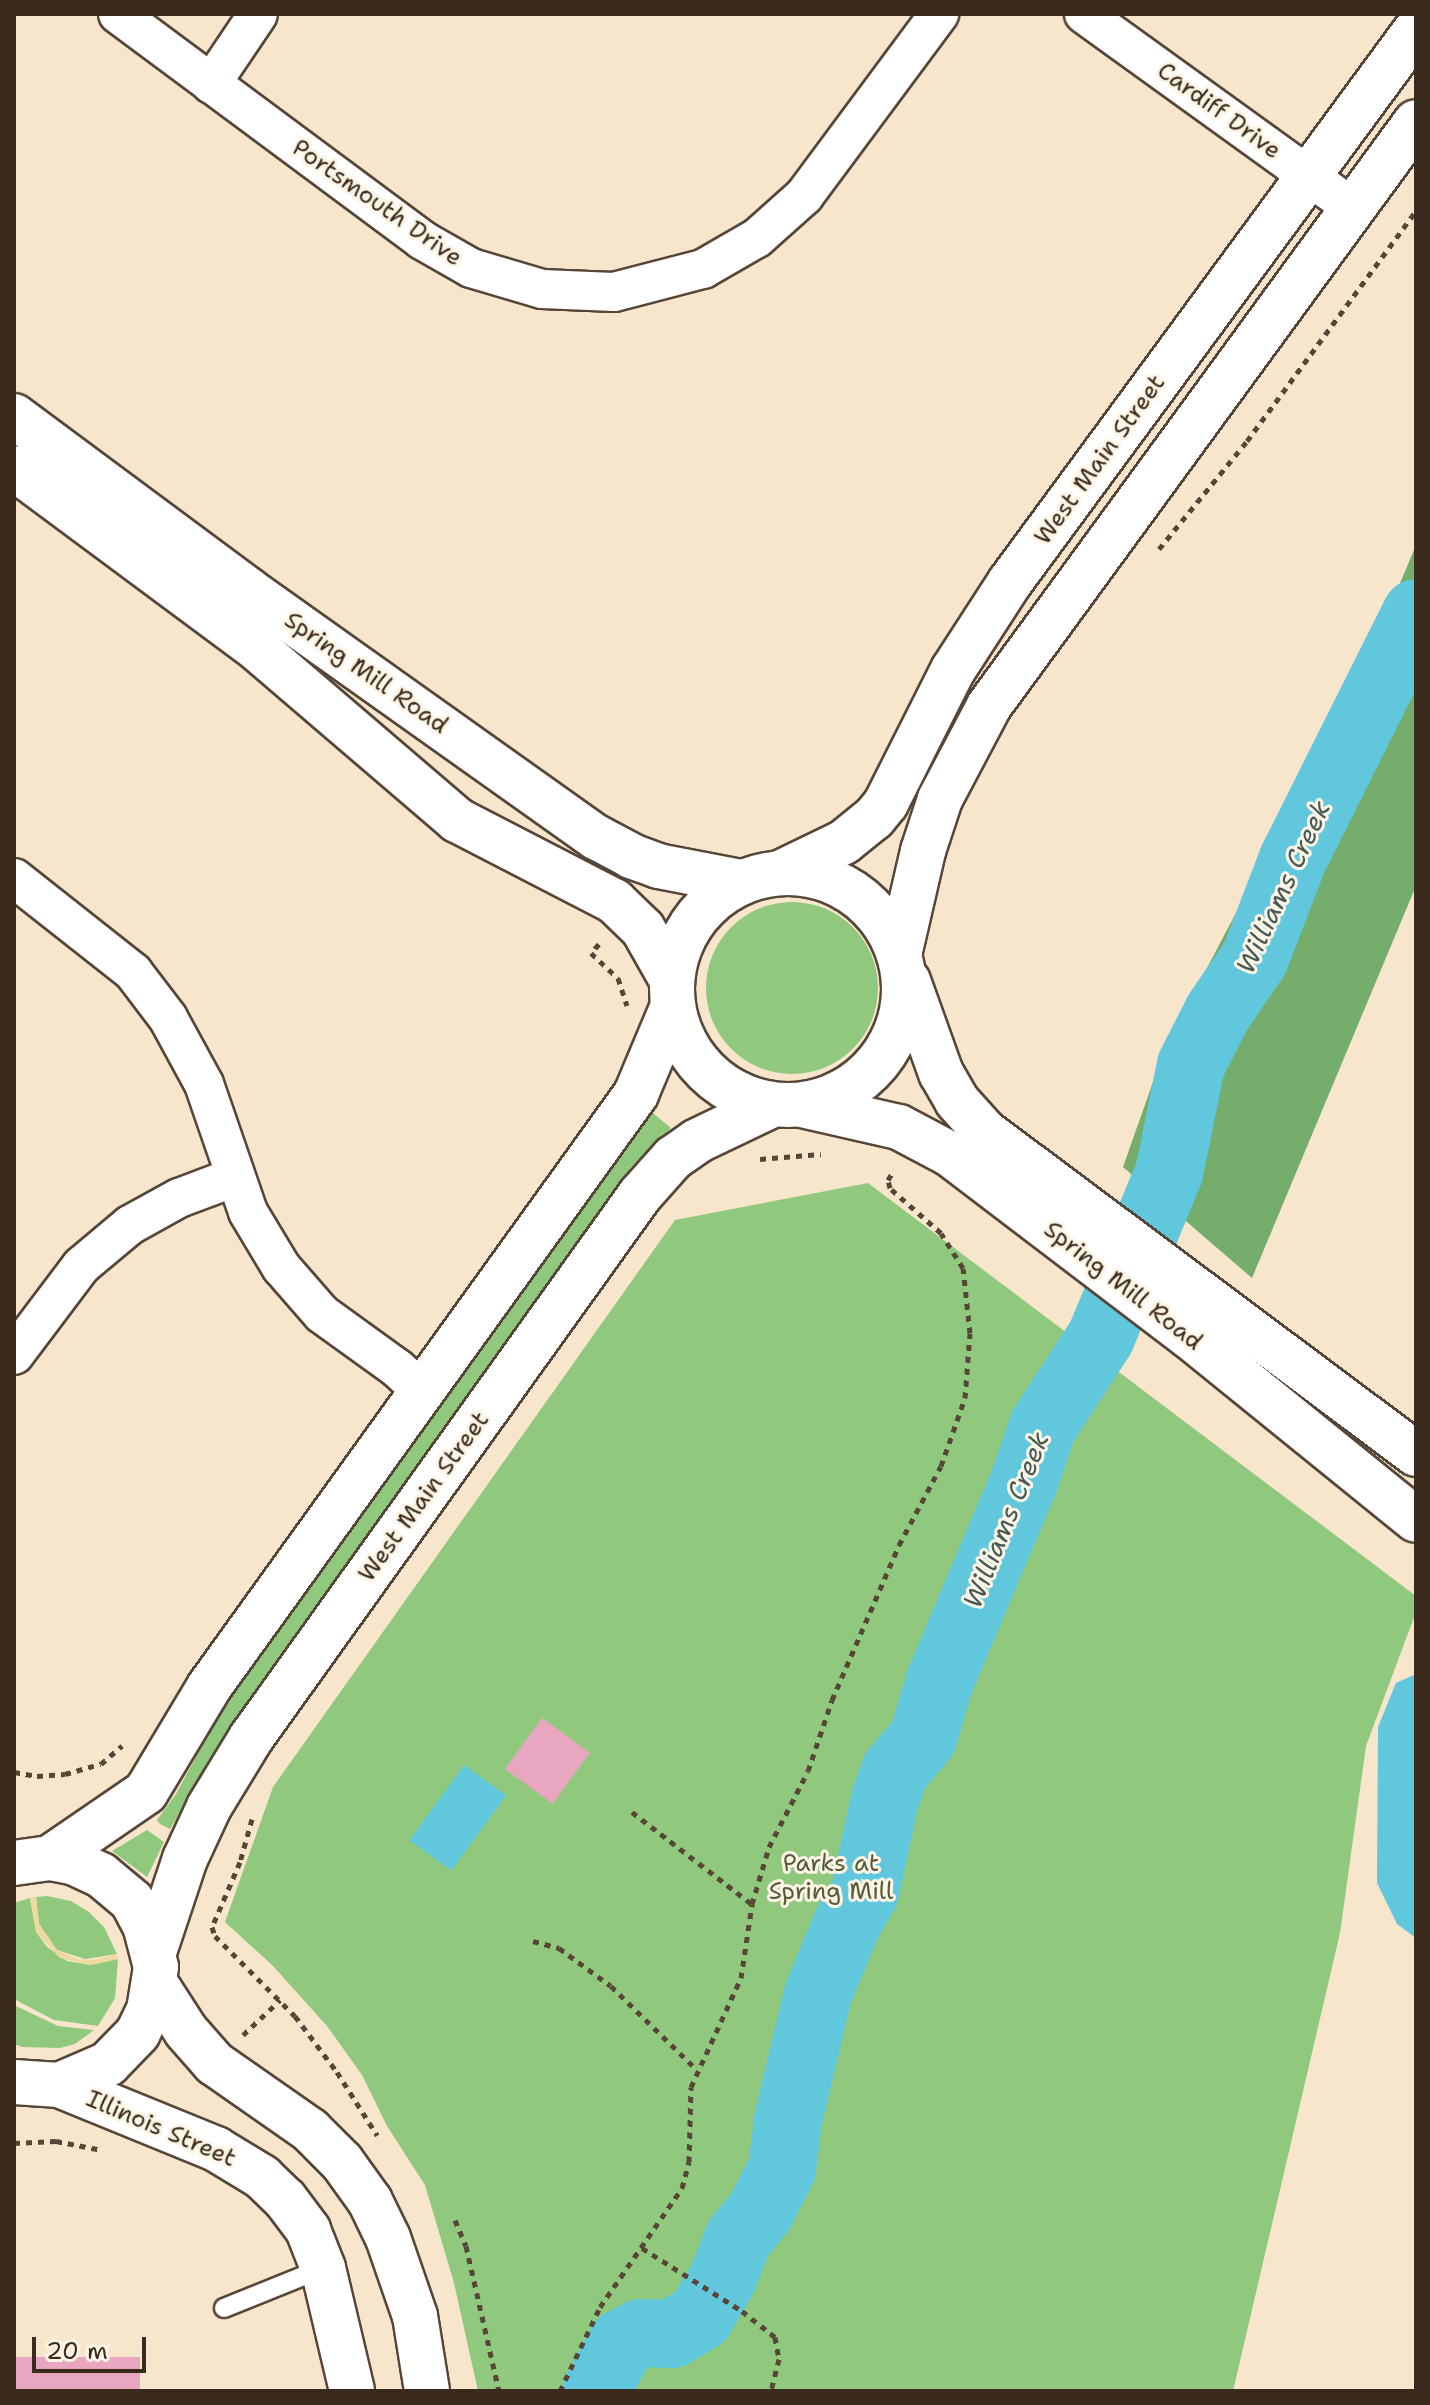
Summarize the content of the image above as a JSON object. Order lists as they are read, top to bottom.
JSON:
{
  "streets": {
    "street": [
      "Cardiff Drive",
      "Portsmouth Drive",
      "West Main Street",
      "Spring Mill Road",
      "Illinois Street"
    ]
  },
  "crossings": [
    ["Cardiff Drive", "West Main Street"],
    ["West Main Street", "Spring Mill Road"],
    ["West Main Street", "Illinois Street"]
  ],
  "water": ["Williams Creek"],
  "parks": ["Parks at Spring Mill"],
  "scale_bar": "20 m"
}
